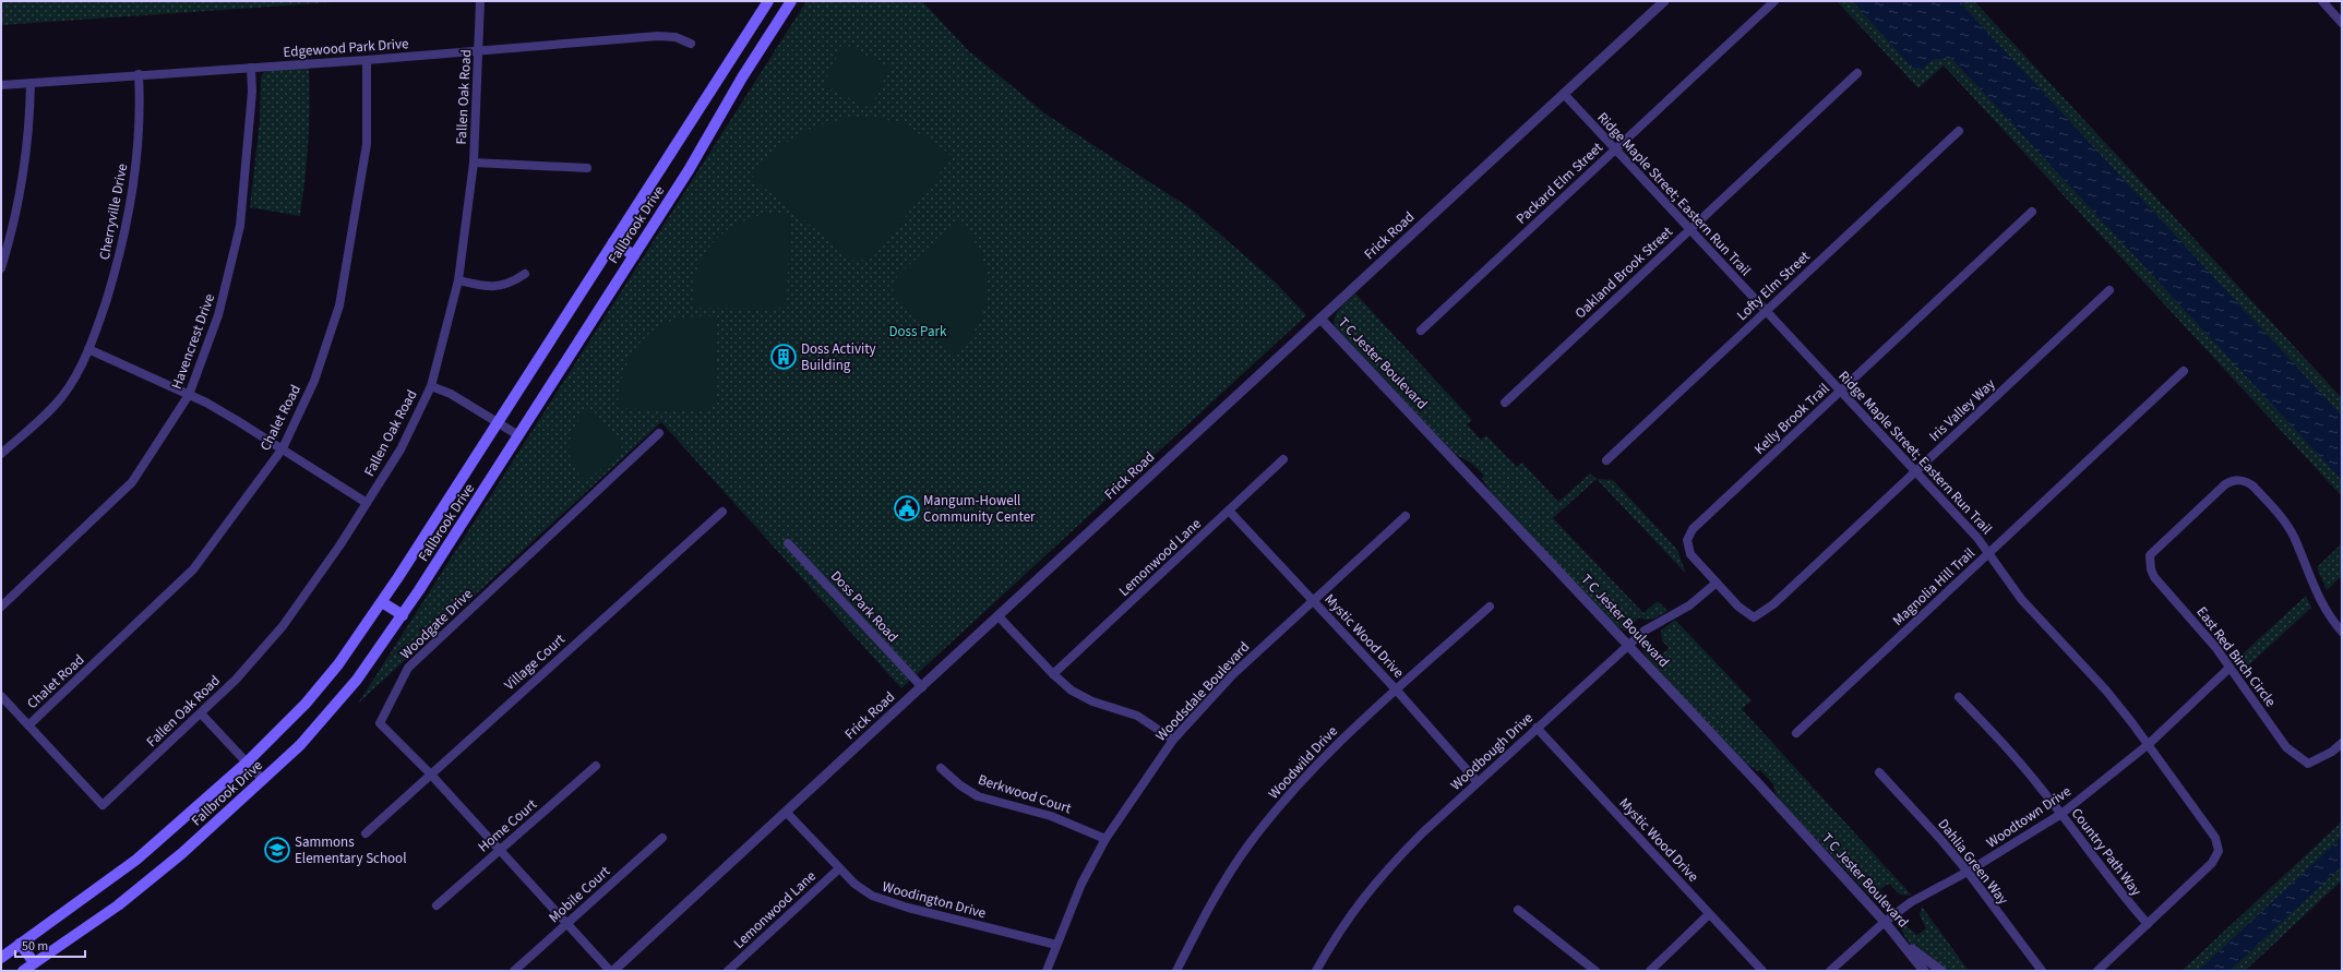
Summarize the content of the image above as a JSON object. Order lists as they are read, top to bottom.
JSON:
{
  "streets": {
    "main road": ["Fallbrook Drive"],
    "street": [
      "Edgewood Park Drive",
      "Fallen Oak Road",
      "Packard Elm Street",
      "Ridge Maple Street; Eastern Run Trail",
      "Cherryville Drive",
      "Frick Road",
      "Oakland Brook Street",
      "Lofty Elm Street",
      "Havencrest Drive",
      "T C Jester Boulevard",
      "Iris Valley Way",
      "Chalet Road",
      "Kelly Brook Trail",
      "Lemonwood Lane",
      "Magnolia Hill Trail",
      "Doss Park Road",
      "Woodgate Drive",
      "Mystic Wood Drive",
      "East Red Birch Circle",
      "Village Court",
      "Woodsdale Boulevard",
      "Woodbough Drive",
      "Woodwild Drive",
      "Berkwood Court",
      "Woodtown Drive",
      "Home Court",
      "Country Path Way",
      "Dahlia Green Way",
      "Mobile Court",
      "Woodington Drive"
    ]
  },
  "crossings": [
    ["Edgewood Park Drive", "Fallen Oak Road"],
    ["Edgewood Park Drive", "Cherryville Drive"],
    ["Edgewood Park Drive", "Havencrest Drive"],
    ["Edgewood Park Drive", "Chalet Road"],
    ["Fallen Oak Road", "Chalet Road"],
    ["Packard Elm Street", "Ridge Maple Street; Eastern Run Trail"],
    ["Ridge Maple Street; Eastern Run Trail", "Frick Road"],
    ["Ridge Maple Street; Eastern Run Trail", "Oakland Brook Street"],
    ["Ridge Maple Street; Eastern Run Trail", "Lofty Elm Street"],
    ["Ridge Maple Street; Eastern Run Trail", "Iris Valley Way"],
    ["Ridge Maple Street; Eastern Run Trail", "Kelly Brook Trail"],
    ["Ridge Maple Street; Eastern Run Trail", "Magnolia Hill Trail"],
    ["Ridge Maple Street; Eastern Run Trail", "Woodtown Drive"],
    ["Ridge Maple Street; Eastern Run Trail", "Country Path Way"],
    ["Frick Road", "T C Jester Boulevard"],
    ["Frick Road", "Doss Park Road"],
    ["Frick Road", "Woodgate Drive"],
    ["Frick Road", "Woodington Drive"],
    ["T C Jester Boulevard", "Woodbough Drive"],
    ["T C Jester Boulevard", "Woodtown Drive"],
    ["Iris Valley Way", "Kelly Brook Trail"],
    ["Kelly Brook Trail", "Woodbough Drive"],
    ["Lemonwood Lane", "Mystic Wood Drive"],
    ["Lemonwood Lane", "Woodington Drive"],
    ["Woodgate Drive", "Village Court"],
    ["Woodgate Drive", "Home Court"],
    ["Woodgate Drive", "Mobile Court"],
    ["Mystic Wood Drive", "Woodsdale Boulevard"],
    ["Mystic Wood Drive", "Woodbough Drive"],
    ["Mystic Wood Drive", "Woodwild Drive"],
    ["East Red Birch Circle", "Woodtown Drive"],
    ["Woodsdale Boulevard", "Berkwood Court"],
    ["Woodsdale Boulevard", "Woodington Drive"],
    ["Woodtown Drive", "Country Path Way"],
    ["Woodtown Drive", "Dahlia Green Way"]
  ],
  "parks": ["Doss Park"],
  "places": {
    "building": ["Doss Activity Building"],
    "public building": ["Mangum-Howell Community Center"],
    "school or university": ["Sammons Elementary School"]
  },
  "scale_bar": "50 m"
}
